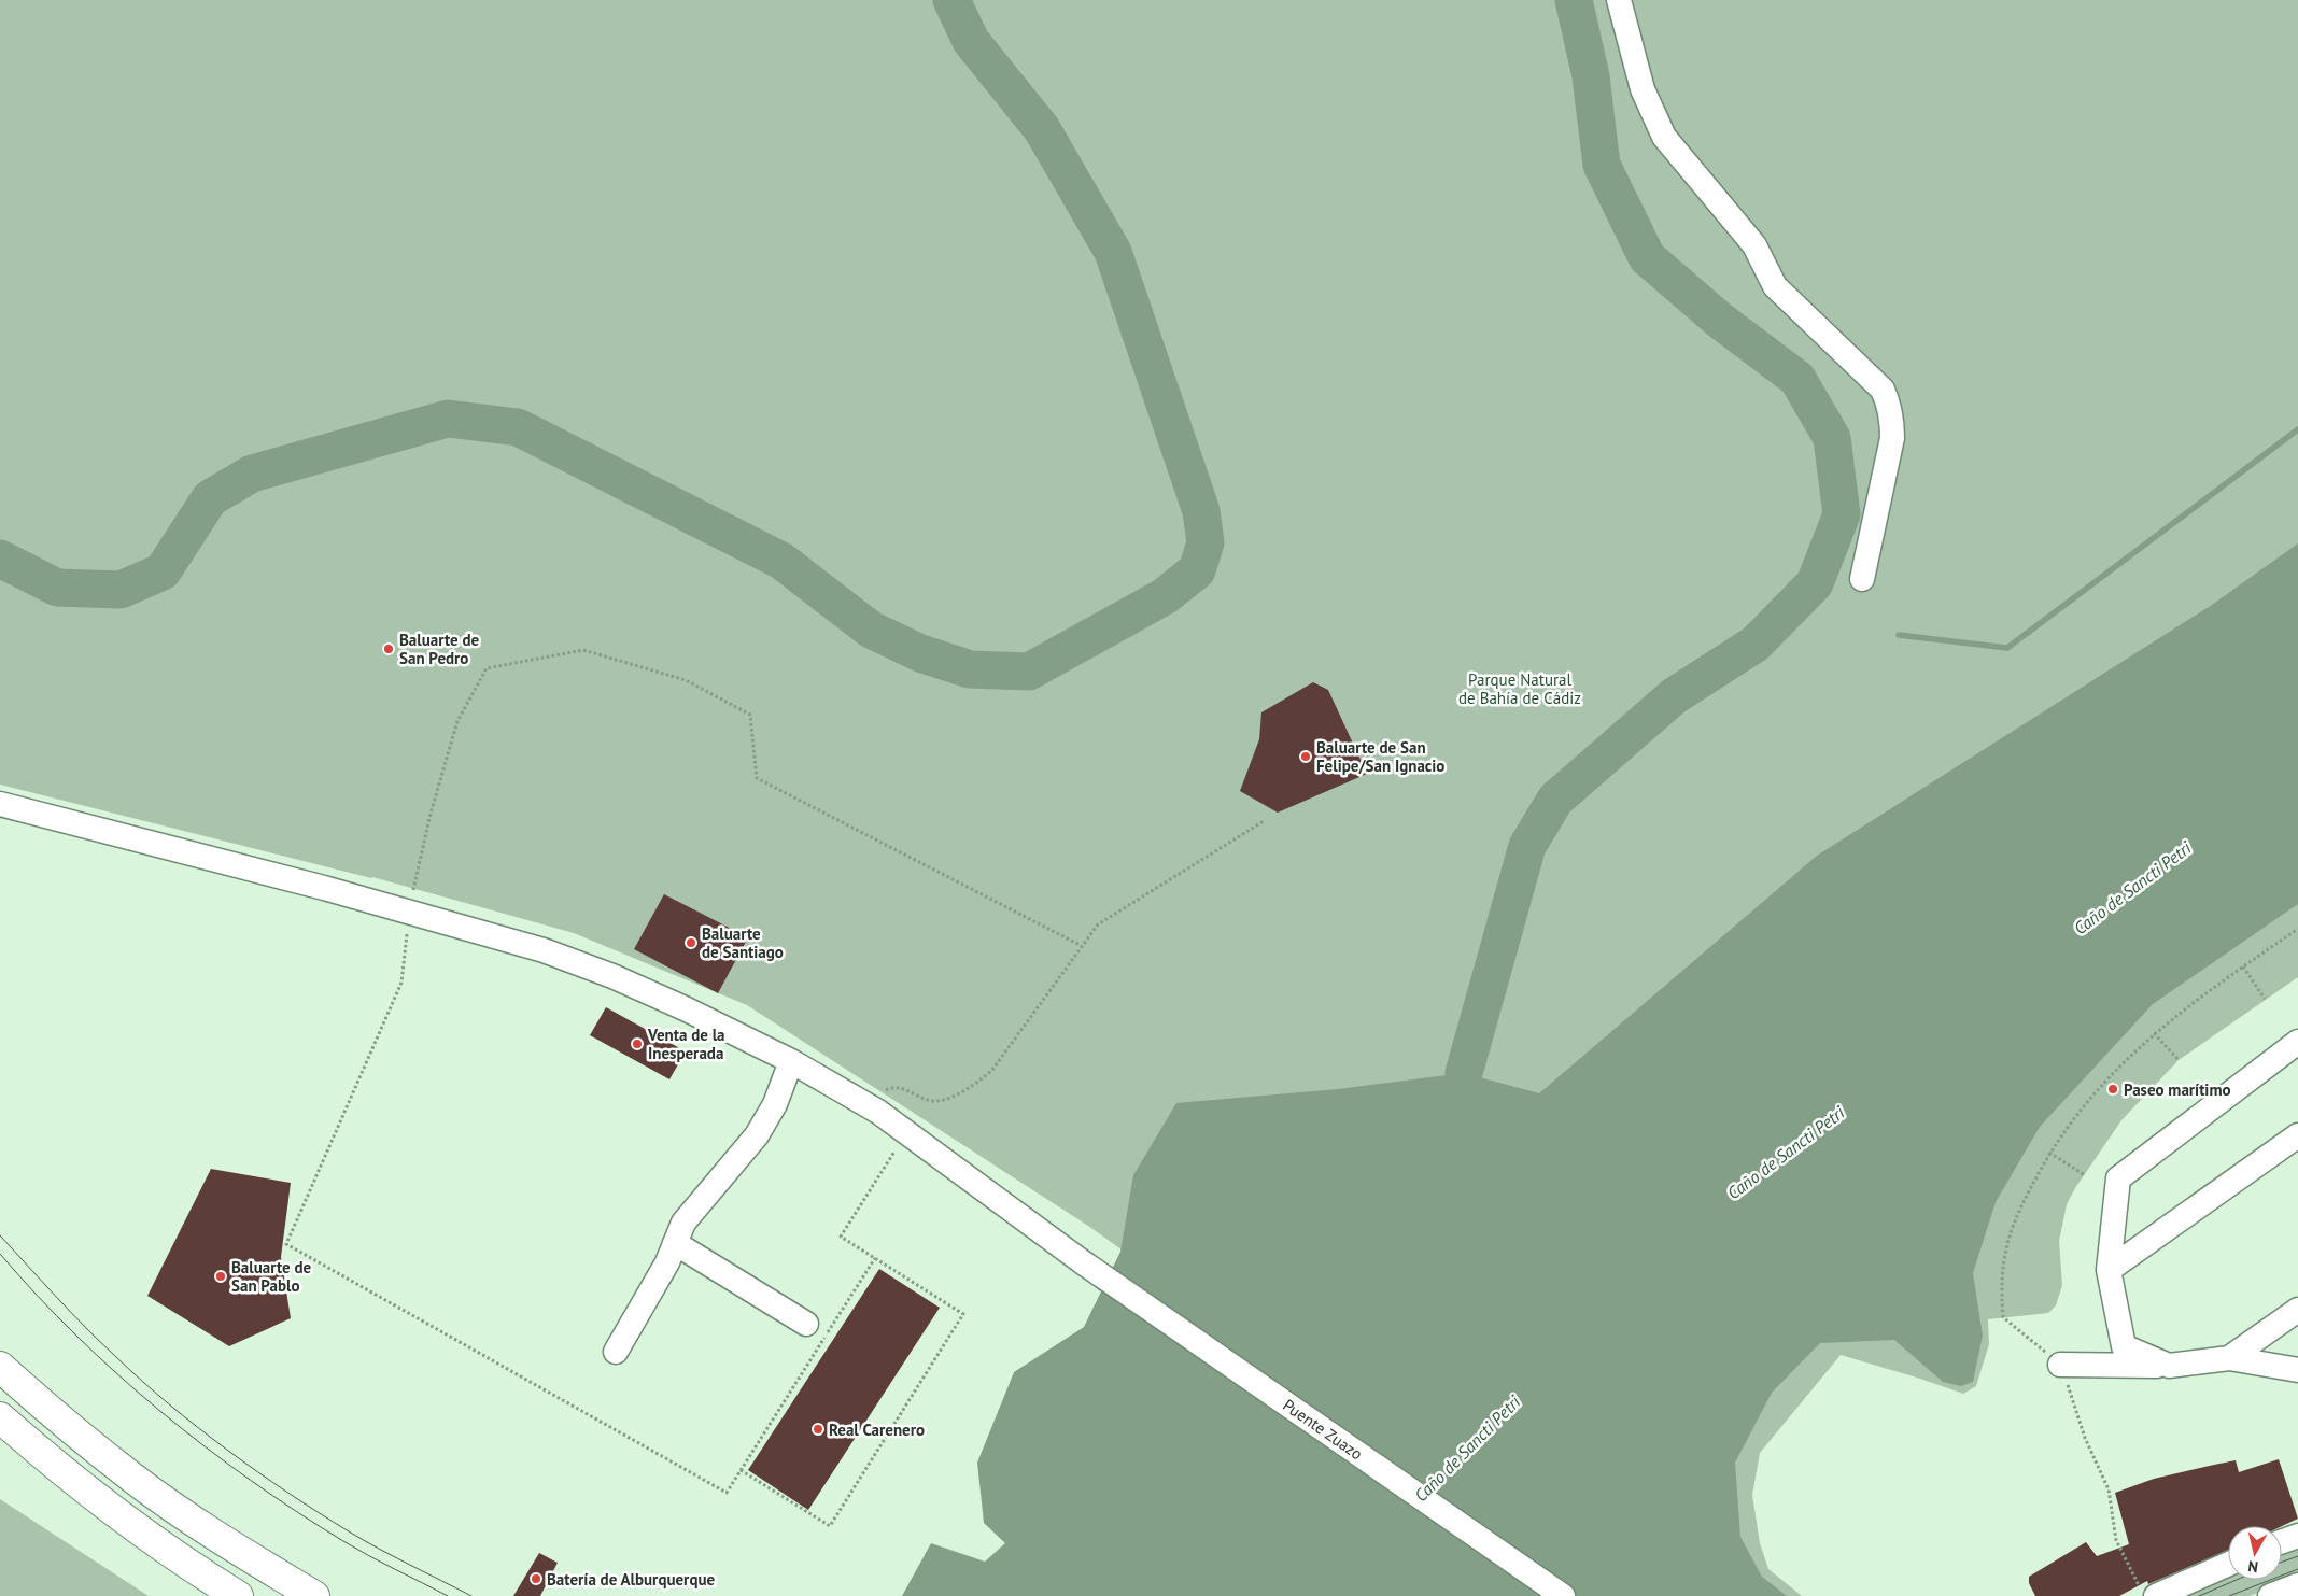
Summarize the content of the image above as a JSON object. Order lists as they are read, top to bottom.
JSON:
{
  "streets": {
    "street": ["Puente Zuazo"]
  },
  "water": ["Caño de Sancti Petri"],
  "parks": ["Parque Natural de Bahía de Cádiz"],
  "places": [
    "Baluarte de San Pedro",
    "Baluarte de San Felipe/San Ignacio",
    "Baluarte de Santiago",
    "Venta de la Inesperada",
    "Paseo marítimo",
    "Baluarte de San Pablo",
    "Real Carenero",
    "Batería de Alburquerque"
  ],
  "north": "bottom"
}
